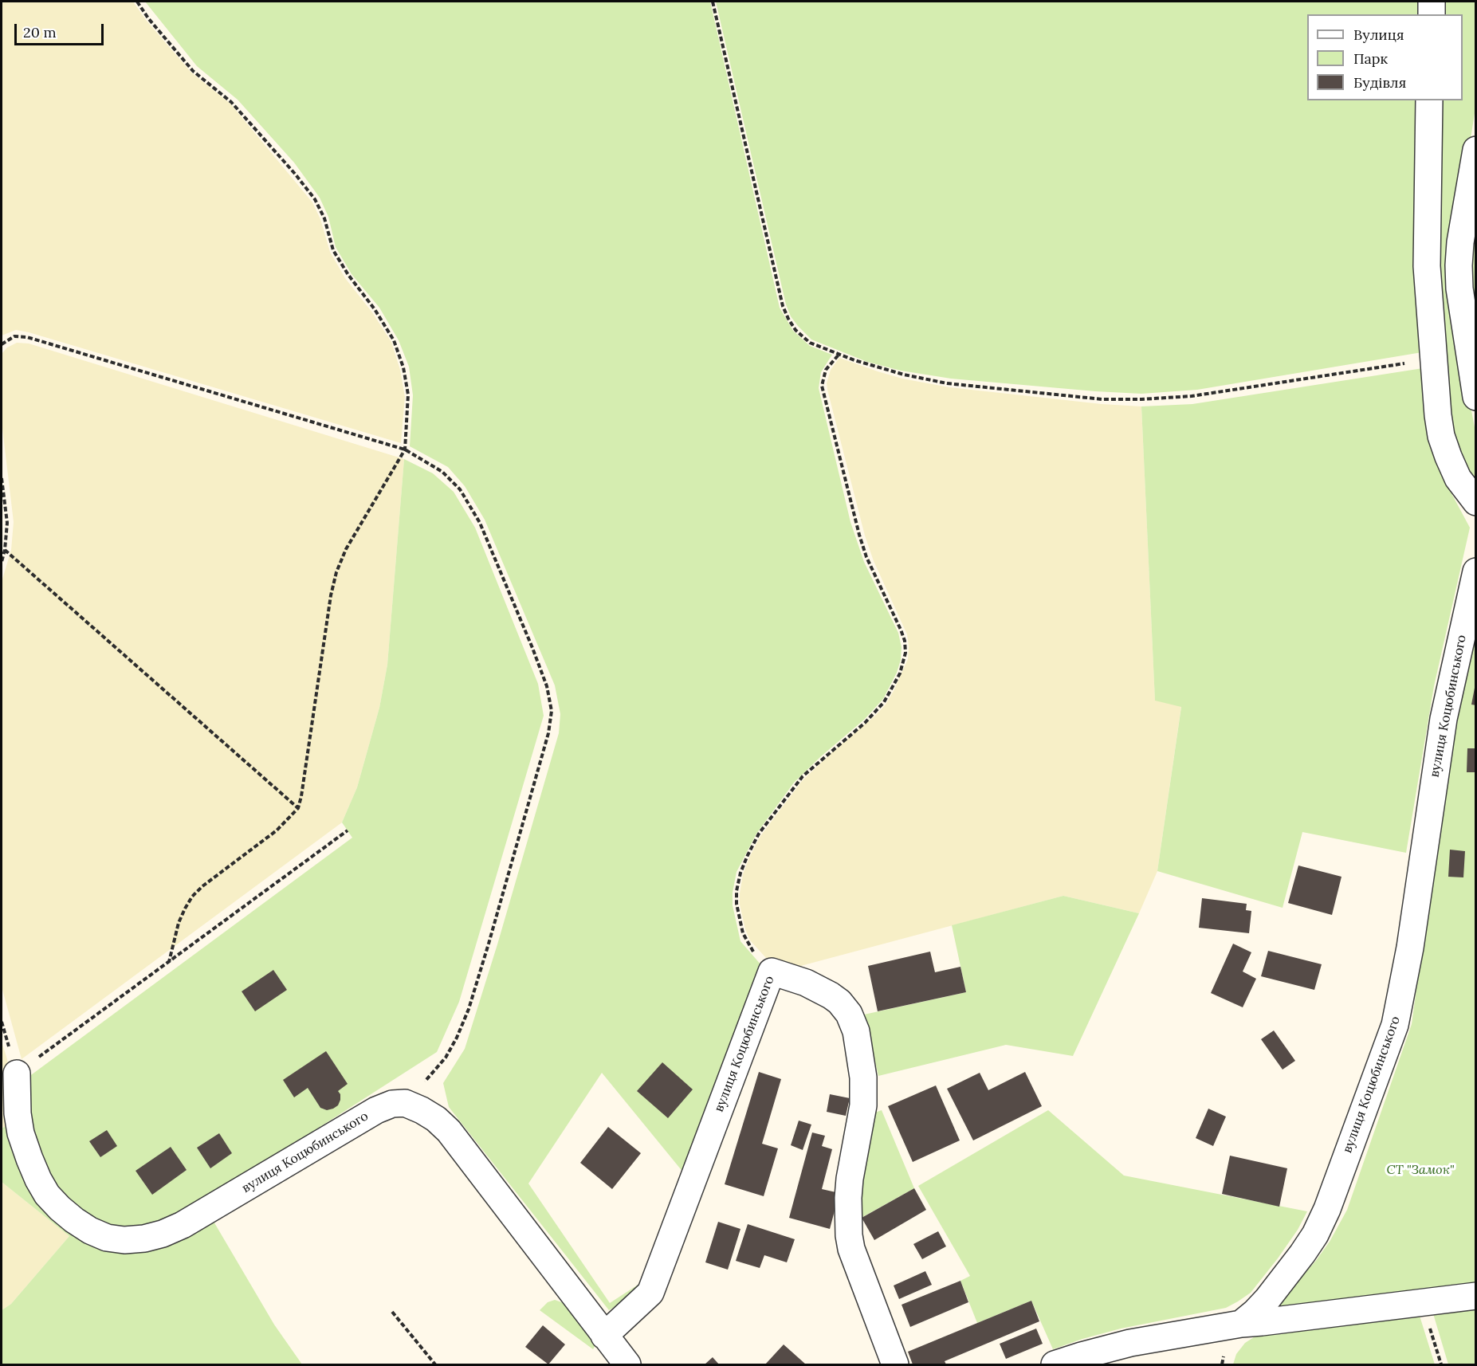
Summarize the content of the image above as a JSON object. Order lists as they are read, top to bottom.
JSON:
{
  "streets": {
    "street": ["вулиця Коцюбинського"]
  },
  "parks": ["СТ \"Замок\""],
  "legend": ["Вулиця", "Парк", "Будівля"],
  "scale_bar": "20 m"
}
